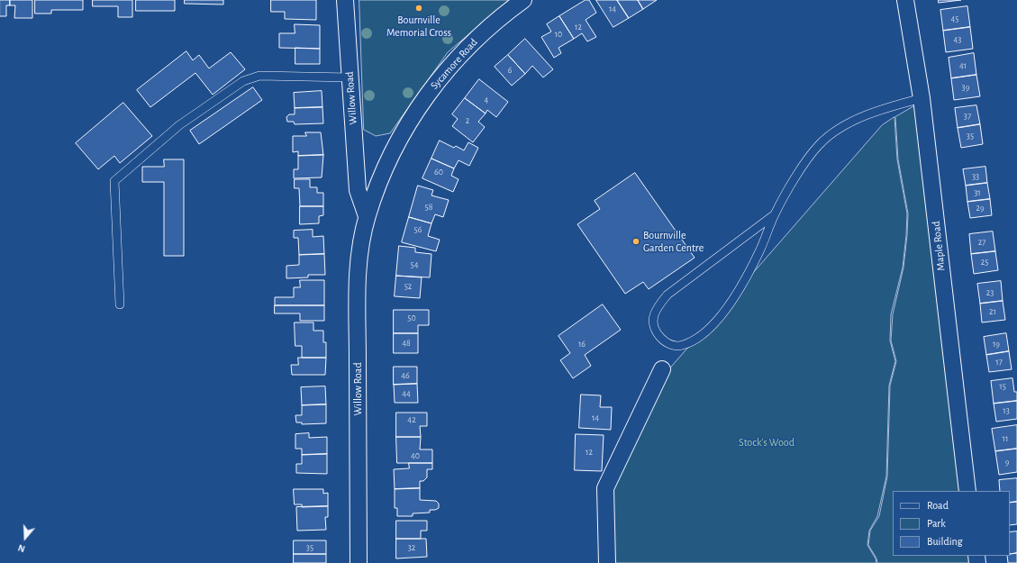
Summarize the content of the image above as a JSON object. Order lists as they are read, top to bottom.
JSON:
{
  "streets": {
    "street": ["Sycamore Road", "Willow Road", "Maple Road"]
  },
  "crossings": [
    ["Sycamore Road", "Willow Road"]
  ],
  "parks": ["Stock's Wood"],
  "places": ["Bournville Memorial Cross", "Bournville Garden Centre"],
  "house_numbers": [
    "14",
    "45",
    "12",
    "10",
    "43",
    "41",
    "6",
    "39",
    "4",
    "37",
    "2",
    "35",
    "60",
    "33",
    "31",
    "58",
    "29",
    "56",
    "27",
    "25",
    "54",
    "52",
    "23",
    "21",
    "50",
    "48",
    "16",
    "19",
    "17",
    "46",
    "15",
    "44",
    "13",
    "14",
    "42",
    "11",
    "12",
    "40",
    "9",
    "35",
    "32"
  ],
  "legend": ["Road", "Park", "Building"],
  "north": "bottom"
}
